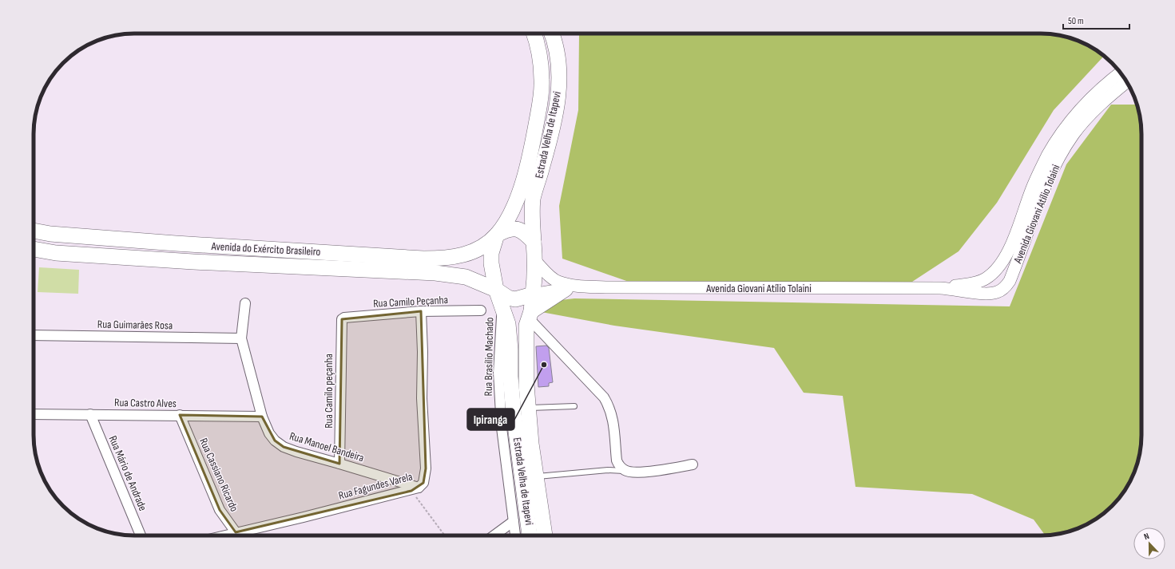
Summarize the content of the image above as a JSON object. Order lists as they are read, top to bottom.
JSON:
{
  "streets": {
    "main road": ["Estrada Velha de Itapevi", "Avenida do Exército Brasileiro"],
    "street": [
      "Avenida Giovani Atílio Tolaini",
      "Rua Camilo Peçanha",
      "Rua Guimarães Rosa",
      "Rua Brasílio Machado",
      "Rua Camilo peçanha",
      "Rua Castro Alves",
      "Rua Manoel Bandeira",
      "Rua Mário de Andrade",
      "Rua Cassiano Ricardo",
      "Rua Fagundes Varela"
    ]
  },
  "crossings": [
    ["Estrada Velha de Itapevi", "Avenida Giovani Atílio Tolaini"],
    ["Estrada Velha de Itapevi", "Avenida do Exército Brasileiro"],
    ["Estrada Velha de Itapevi", "Rua Brasílio Machado"],
    ["Rua Camilo Peçanha", "Rua Camilo peçanha"],
    ["Rua Camilo Peçanha", "Rua Fagundes Varela"],
    ["Rua Guimarães Rosa", "Rua Manoel Bandeira"],
    ["Rua Camilo peçanha", "Rua Manoel Bandeira"],
    ["Rua Castro Alves", "Rua Manoel Bandeira"],
    ["Rua Castro Alves", "Rua Mário de Andrade"],
    ["Rua Castro Alves", "Rua Cassiano Ricardo"],
    ["Rua Manoel Bandeira", "Rua Fagundes Varela"],
    ["Rua Cassiano Ricardo", "Rua Fagundes Varela"]
  ],
  "places": ["Ipiranga"],
  "scale_bar": "50 m",
  "north": "top"
}
